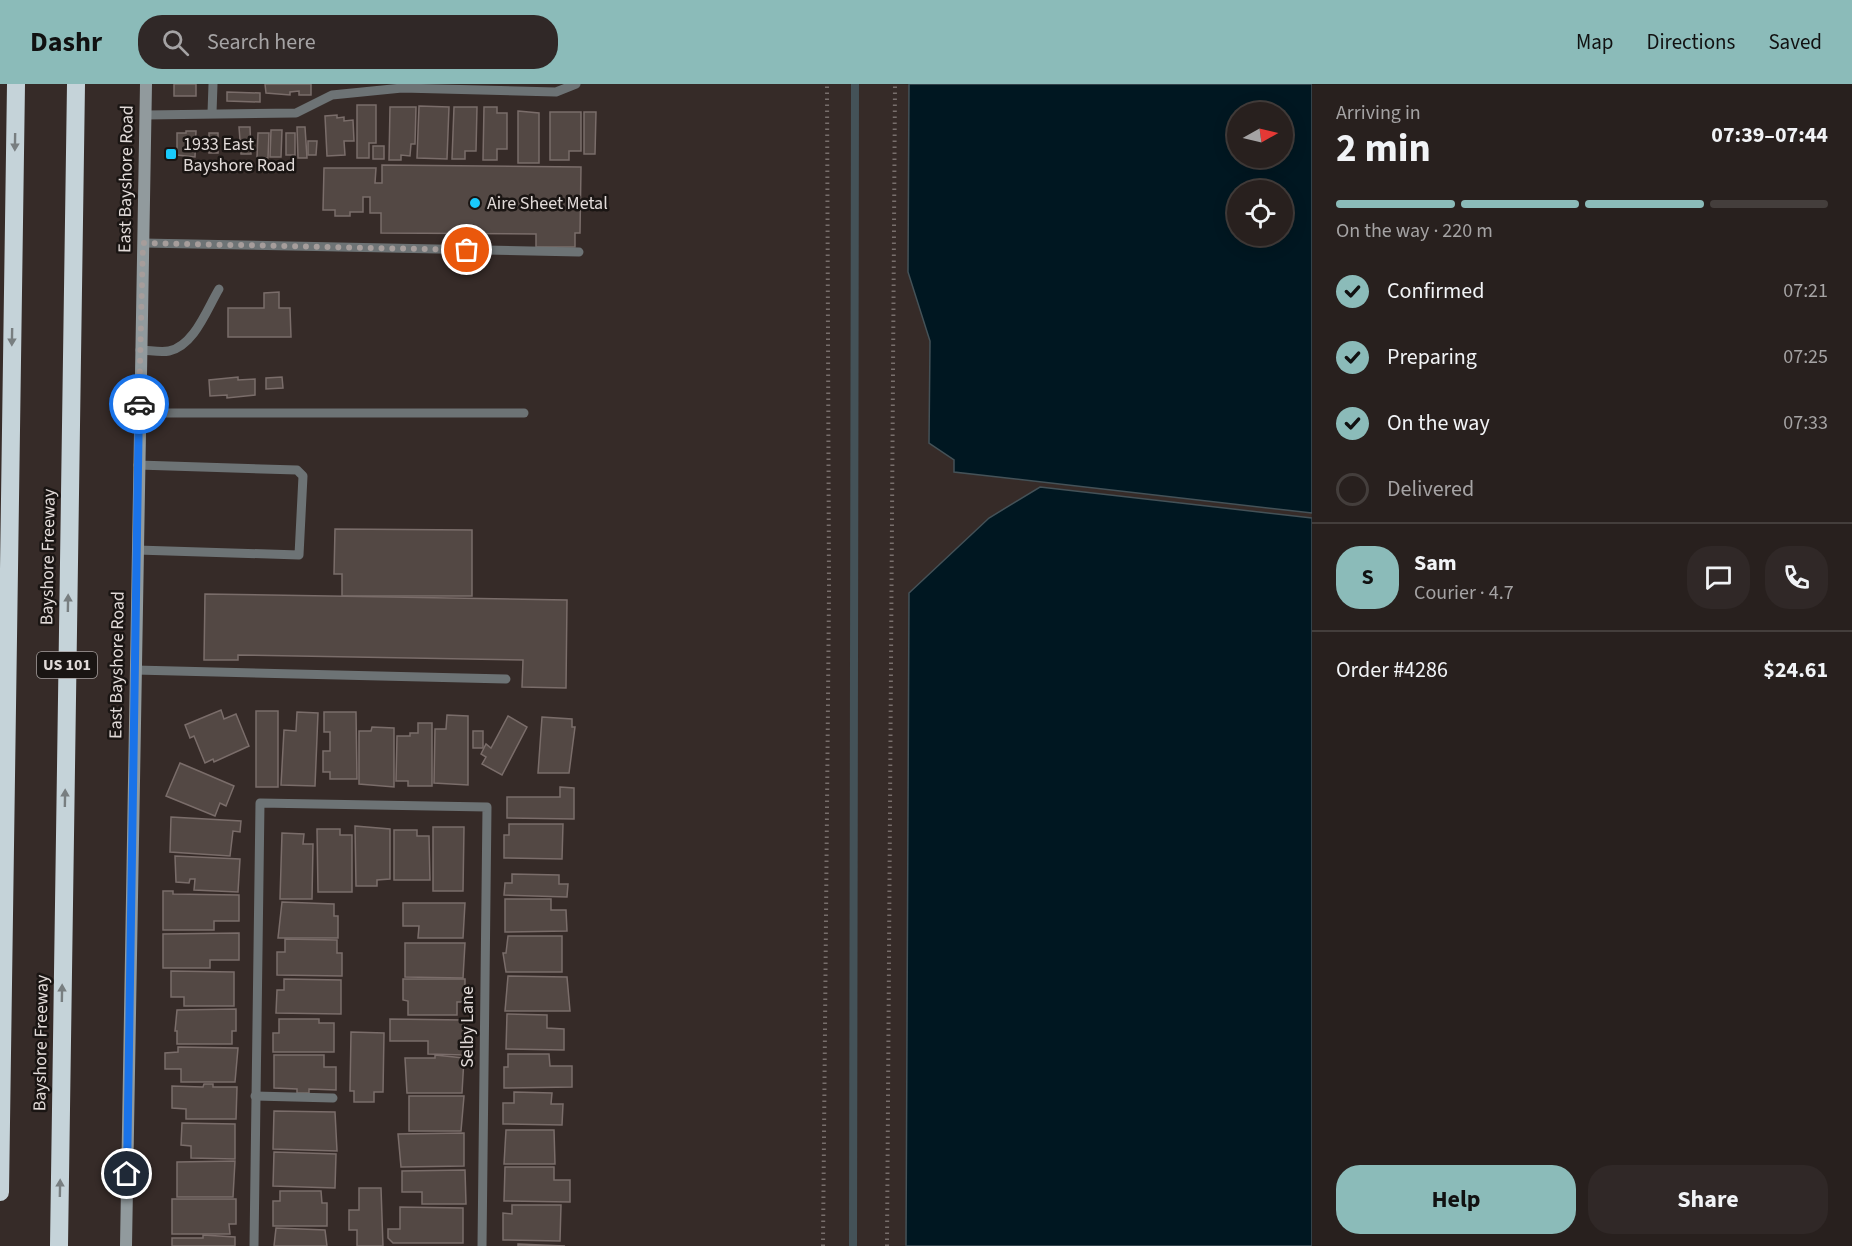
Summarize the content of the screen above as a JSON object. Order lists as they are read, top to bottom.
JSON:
{
  "streets": {
    "highway": ["Bayshore Freeway", "US 101"],
    "street": ["East Bayshore Road"],
    "lane": ["Selby Lane"]
  },
  "places": {
    "transit": ["1933 East Bayshore Road"],
    "other": ["Aire Sheet Metal"]
  },
  "north": "right",
  "page": {
    "header": "Dashr",
    "search": "Search here",
    "nav": ["Map", "Directions", "Saved"],
    "heading": ["2 min", "Arriving in", "07:39–07:44"],
    "panel": [
      "Sam",
      "Courier · 4.7",
      "Order #4286",
      "$24.61"
    ],
    "bar": "On the way · 220 m",
    "list": [
      ["Confirmed", "07:21"],
      ["Preparing", "07:25"],
      ["On the way", "07:33"],
      "Delivered"
    ],
    "round": "S",
    "buttons": ["Help", "Share"]
  }
}
